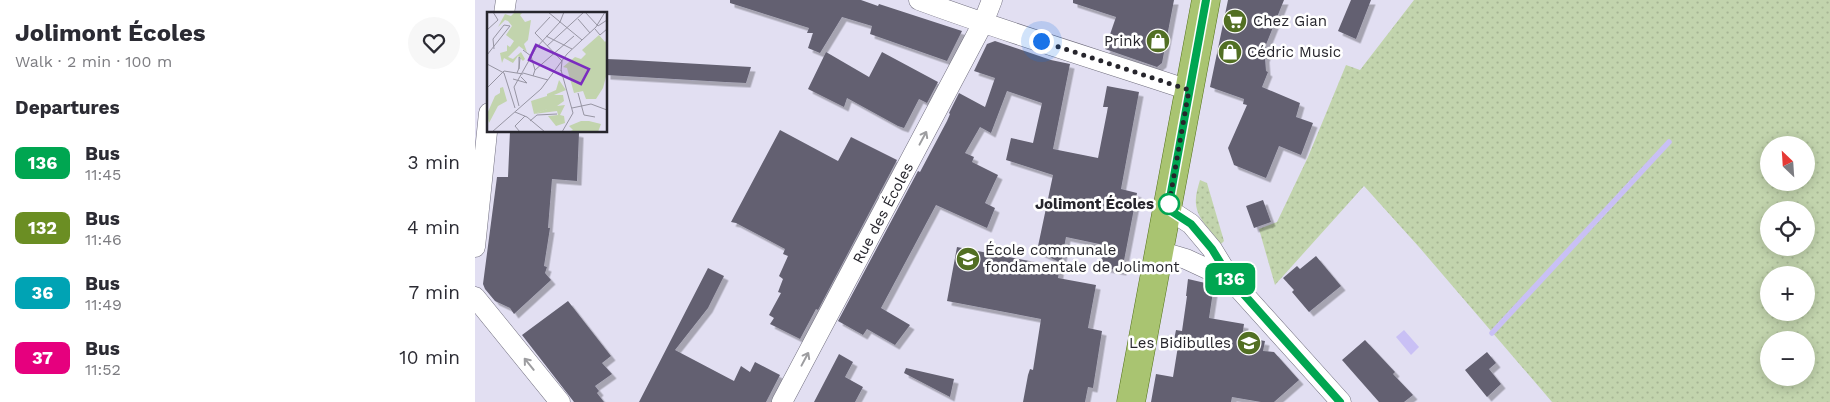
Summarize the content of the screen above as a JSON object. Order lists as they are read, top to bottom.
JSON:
{
  "streets": {
    "street": ["Rue des Écoles"]
  },
  "one_way": ["Rue des Écoles"],
  "places": {
    "supermarket": ["Chez Gian"],
    "shop": ["Prink", "Cédric Music"],
    "other": ["Jolimont Écoles"],
    "school or university": ["École communale fondamentale de Jolimont", "Les Bidibulles"]
  },
  "lines": ["bus line 136"],
  "north": "top left",
  "page": {
    "heading": [
      ["Jolimont Écoles", "Walk · 2 min · 100 m"],
      "Departures"
    ],
    "on_map": "136",
    "list": [
      {
        "mark": "136",
        "name": "Bus",
        "note": "11:45",
        "value": "3 min"
      },
      {
        "mark": "132",
        "name": "Bus",
        "note": "11:46",
        "value": "4 min"
      },
      {
        "mark": "36",
        "name": "Bus",
        "note": "11:49",
        "value": "7 min"
      },
      {
        "mark": "37",
        "name": "Bus",
        "note": "11:52",
        "value": "10 min"
      }
    ],
    "map_buttons": ["+", "−"]
  }
}
